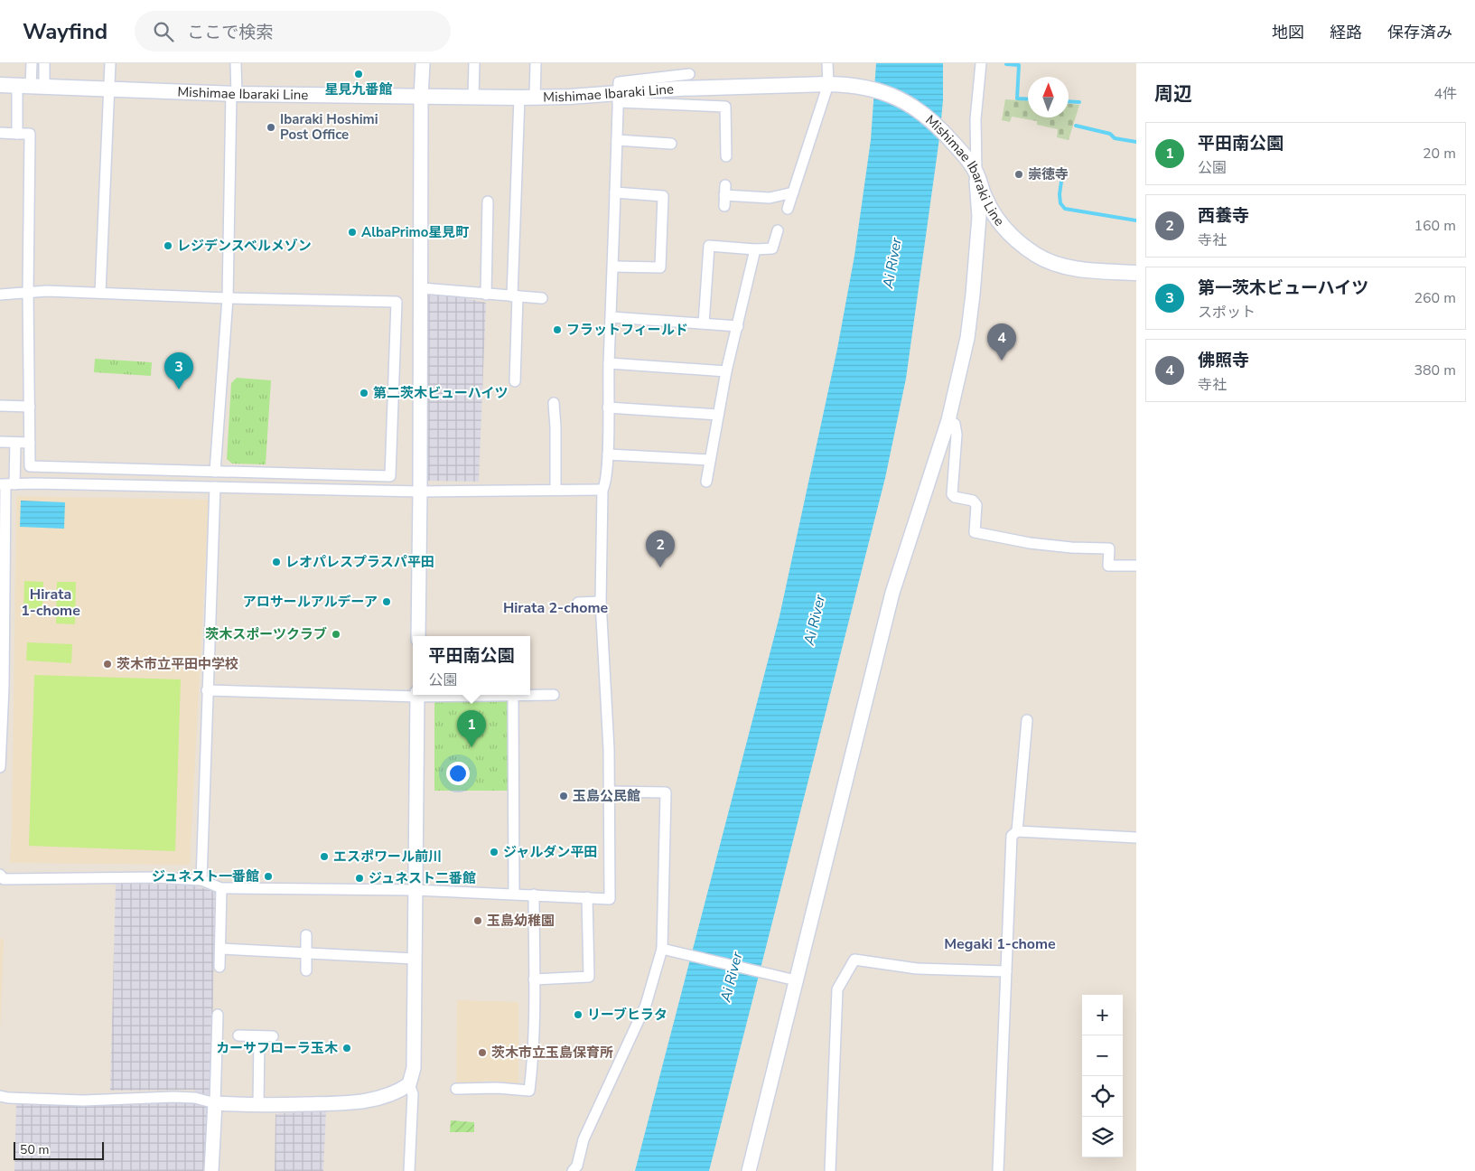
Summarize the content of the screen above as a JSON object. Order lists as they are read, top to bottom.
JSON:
{
  "streets": {
    "main road": ["Mishimae Ibaraki Line"]
  },
  "districts": ["Hirata 1-chome", "Hirata 2-chome", "Megaki 1-chome"],
  "water": ["Ai River"],
  "places": [
    "星見九番館",
    "Ibaraki Hoshimi Post Office",
    "崇徳寺",
    "AlbaPrimo星見町",
    "レジデンスベルメゾン",
    "フラットフィールド",
    "第二茨木ビューハイツ",
    "レオパレスプラスパ平田",
    "アロサールアルデーア",
    "茨木スポーツクラブ",
    "茨木市立平田中学校",
    "玉島公民館",
    "ジャルダン平田",
    "エスポワール前川",
    "ジュネスト一番館",
    "ジュネスト二番館",
    "玉島幼稚園",
    "リーブヒラタ",
    "カーサフローラ玉木",
    "茨木市立玉島保育所"
  ],
  "scale_bar": "50 m",
  "north": "top",
  "page": {
    "header": "Wayfind",
    "search": "ここで検索",
    "nav": ["地図", "経路", "保存済み"],
    "heading": ["周辺", "4件"],
    "list": [
      {
        "mark": "1",
        "name": "平田南公園",
        "note": "公園",
        "value": "20 m"
      },
      {
        "mark": "2",
        "name": "西養寺",
        "note": "寺社",
        "value": "160 m"
      },
      {
        "mark": "3",
        "name": "第一茨木ビューハイツ",
        "note": "スポット",
        "value": "260 m"
      },
      {
        "mark": "4",
        "name": "佛照寺",
        "note": "寺社",
        "value": "380 m"
      }
    ],
    "pins": [
      "4",
      "3",
      "2",
      "1"
    ],
    "popup": ["平田南公園", "公園"],
    "map_buttons": ["+", "−"],
    "scale": "50 m"
  }
}
